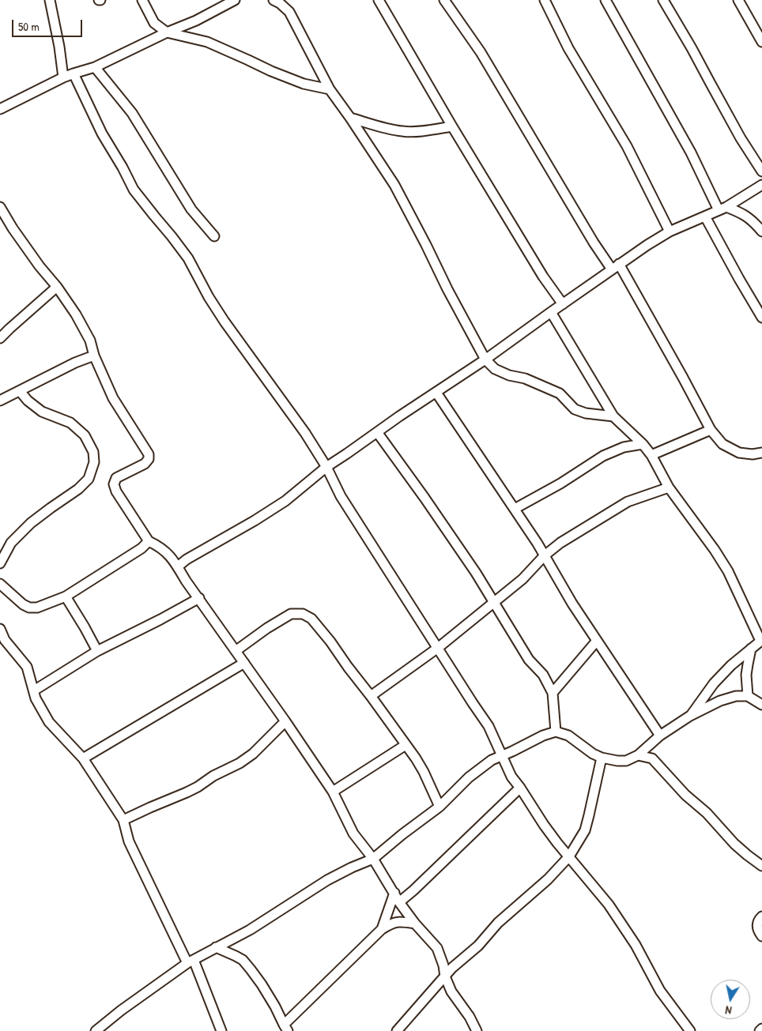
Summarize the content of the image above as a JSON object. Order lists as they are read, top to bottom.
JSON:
{
  "scale_bar": "50 m",
  "north": "bottom"
}
